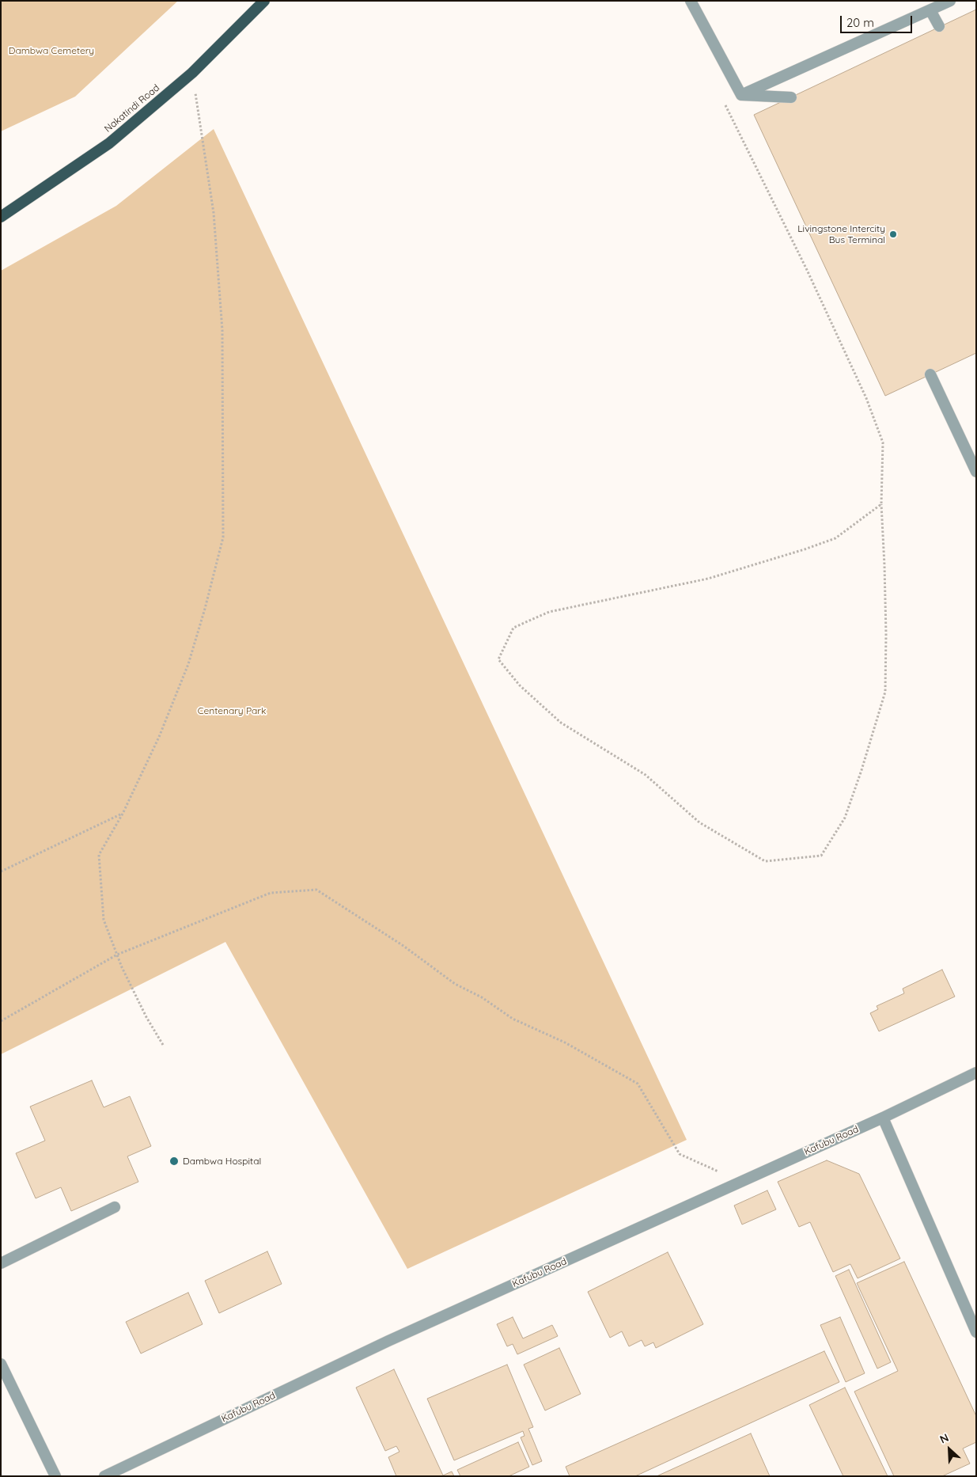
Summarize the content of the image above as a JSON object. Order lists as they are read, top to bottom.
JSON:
{
  "streets": {
    "highway": ["Nakatindi Road"],
    "street": ["Kafubu Road"]
  },
  "parks": ["Dambwa Cemetery", "Centenary Park"],
  "places": ["Livingstone Intercity Bus Terminal", "Dambwa Hospital"],
  "scale_bar": "20 m",
  "north": "top left"
}
